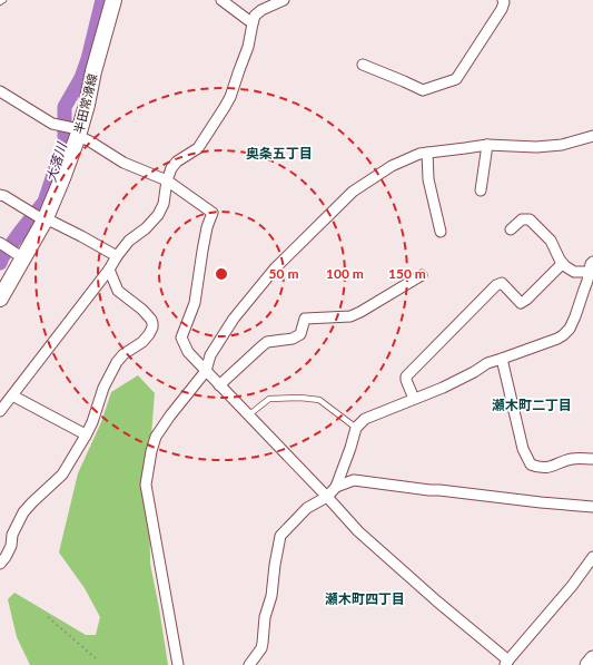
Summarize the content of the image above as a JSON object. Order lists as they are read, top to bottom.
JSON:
{
  "streets": {
    "main road": ["半田常滑線"]
  },
  "districts": ["奥条五丁目", "瀬木町二丁目", "瀬木町四丁目"],
  "water": ["大落川"],
  "rings": ["50 m", "100 m", "150 m"]
}
